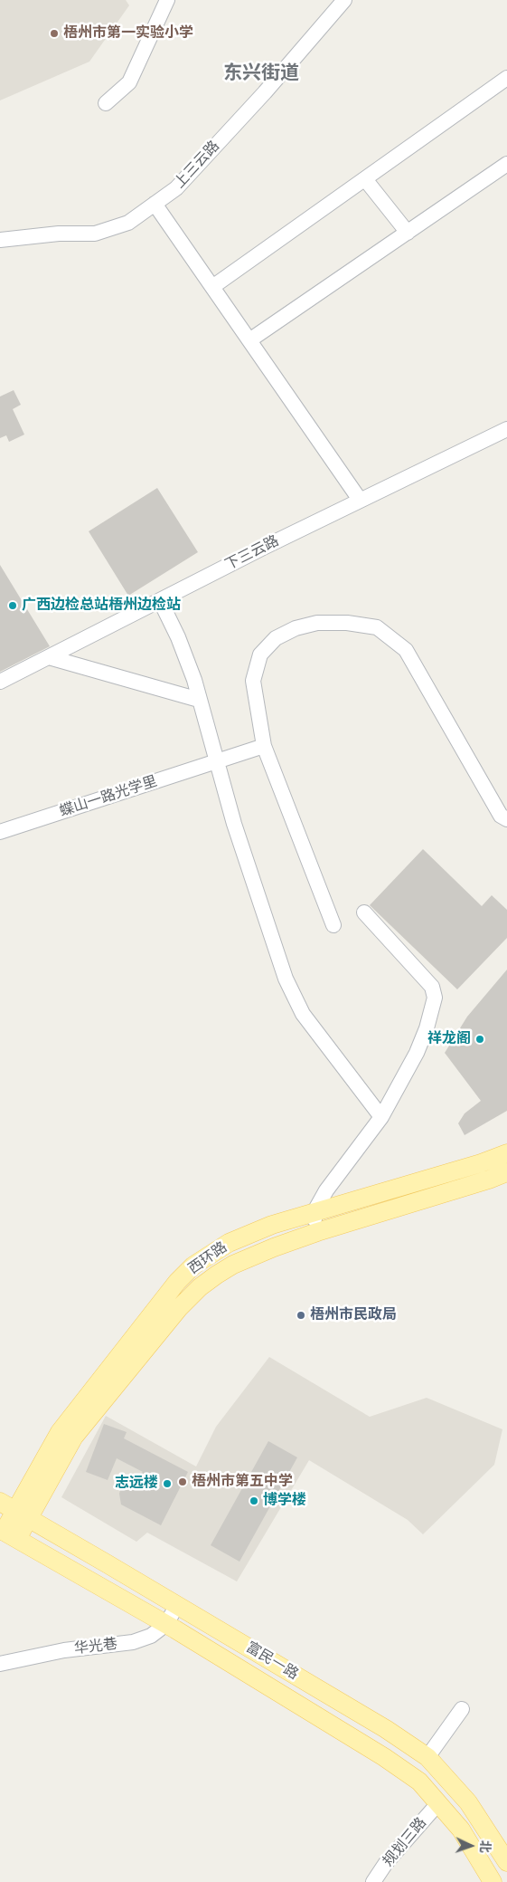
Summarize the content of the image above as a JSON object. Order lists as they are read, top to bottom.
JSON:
{
  "streets": {
    "main road": ["西环路", "富民一路"],
    "street": [
      "上三云路",
      "下三云路",
      "蝶山一路光学里",
      "华光巷",
      "规划三路"
    ]
  },
  "crossings": [
    ["西环路", "富民一路"],
    ["华光巷", "富民一路"],
    ["富民一路", "规划三路"]
  ],
  "districts": ["东兴街道"],
  "places": [
    "梧州市第一实验小学",
    "广西边检总站梧州边检站",
    "祥龙阁",
    "梧州市民政局",
    "梧州市第五中学",
    "志远楼",
    "博学楼"
  ],
  "north": "right"
}
